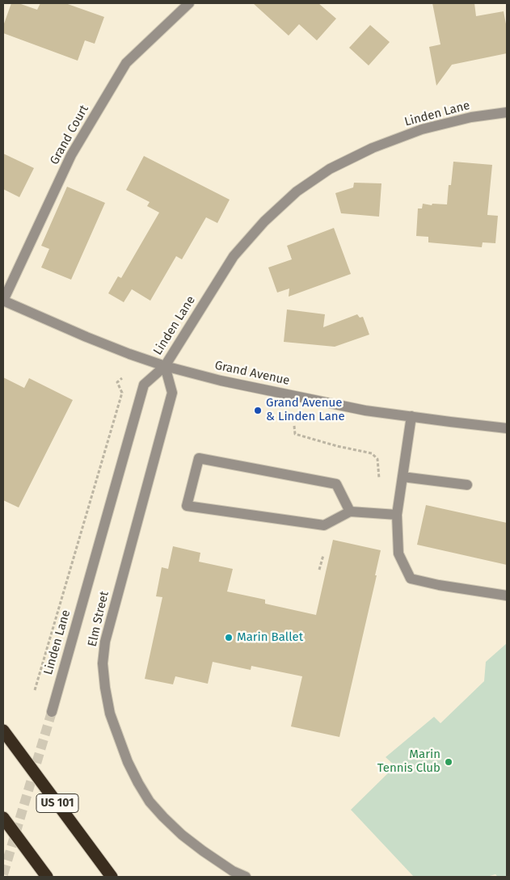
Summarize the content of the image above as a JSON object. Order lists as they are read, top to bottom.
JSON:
{
  "streets": {
    "highway": ["US 101"],
    "street": [
      "Linden Lane",
      "Grand Court",
      "Grand Avenue",
      "Elm Street"
    ]
  },
  "crossings": [
    ["Linden Lane", "Grand Avenue"],
    ["Linden Lane", "Elm Street"],
    ["Grand Court", "Grand Avenue"],
    ["Grand Avenue", "Elm Street"]
  ],
  "places": ["Grand Avenue & Linden Lane", "Marin Ballet", "Marin Tennis Club"]
}
